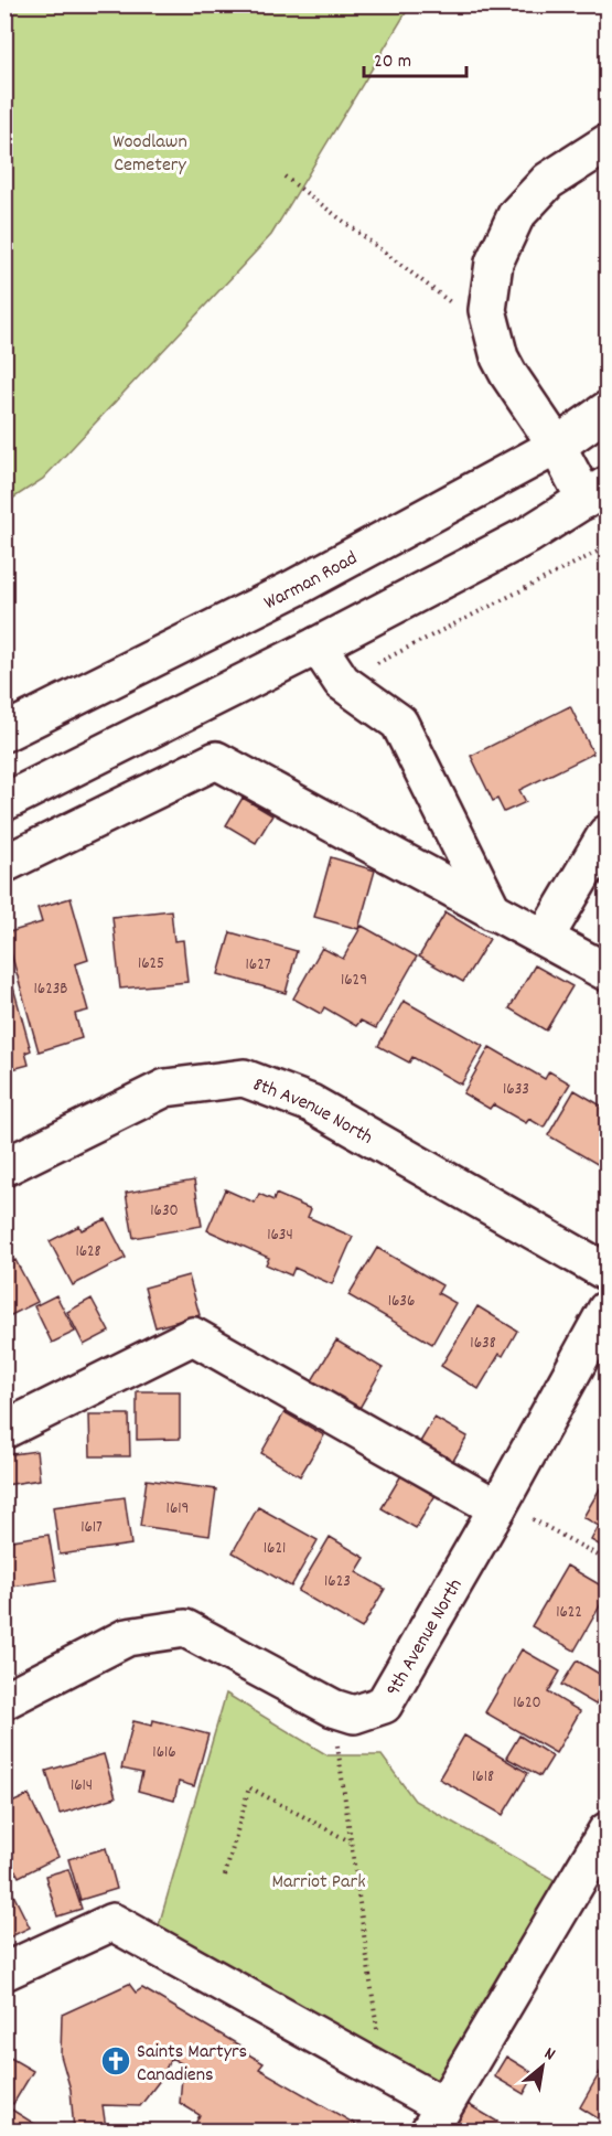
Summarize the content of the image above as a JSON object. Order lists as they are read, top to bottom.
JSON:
{
  "streets": {
    "street": ["Warman Road", "8th Avenue North", "9th Avenue North"]
  },
  "parks": ["Woodlawn Cemetery", "Marriot Park"],
  "places": {
    "church": ["Saints Martyrs Canadiens"]
  },
  "house_numbers": [
    "1625",
    "1627",
    "1629",
    "1623B",
    "1633",
    "1630",
    "1634",
    "1628",
    "1636",
    "1638",
    "1619",
    "1617",
    "1621",
    "1623",
    "1622",
    "1620",
    "1616",
    "1618",
    "1614"
  ],
  "scale_bar": "20 m",
  "north": "top right"
}
